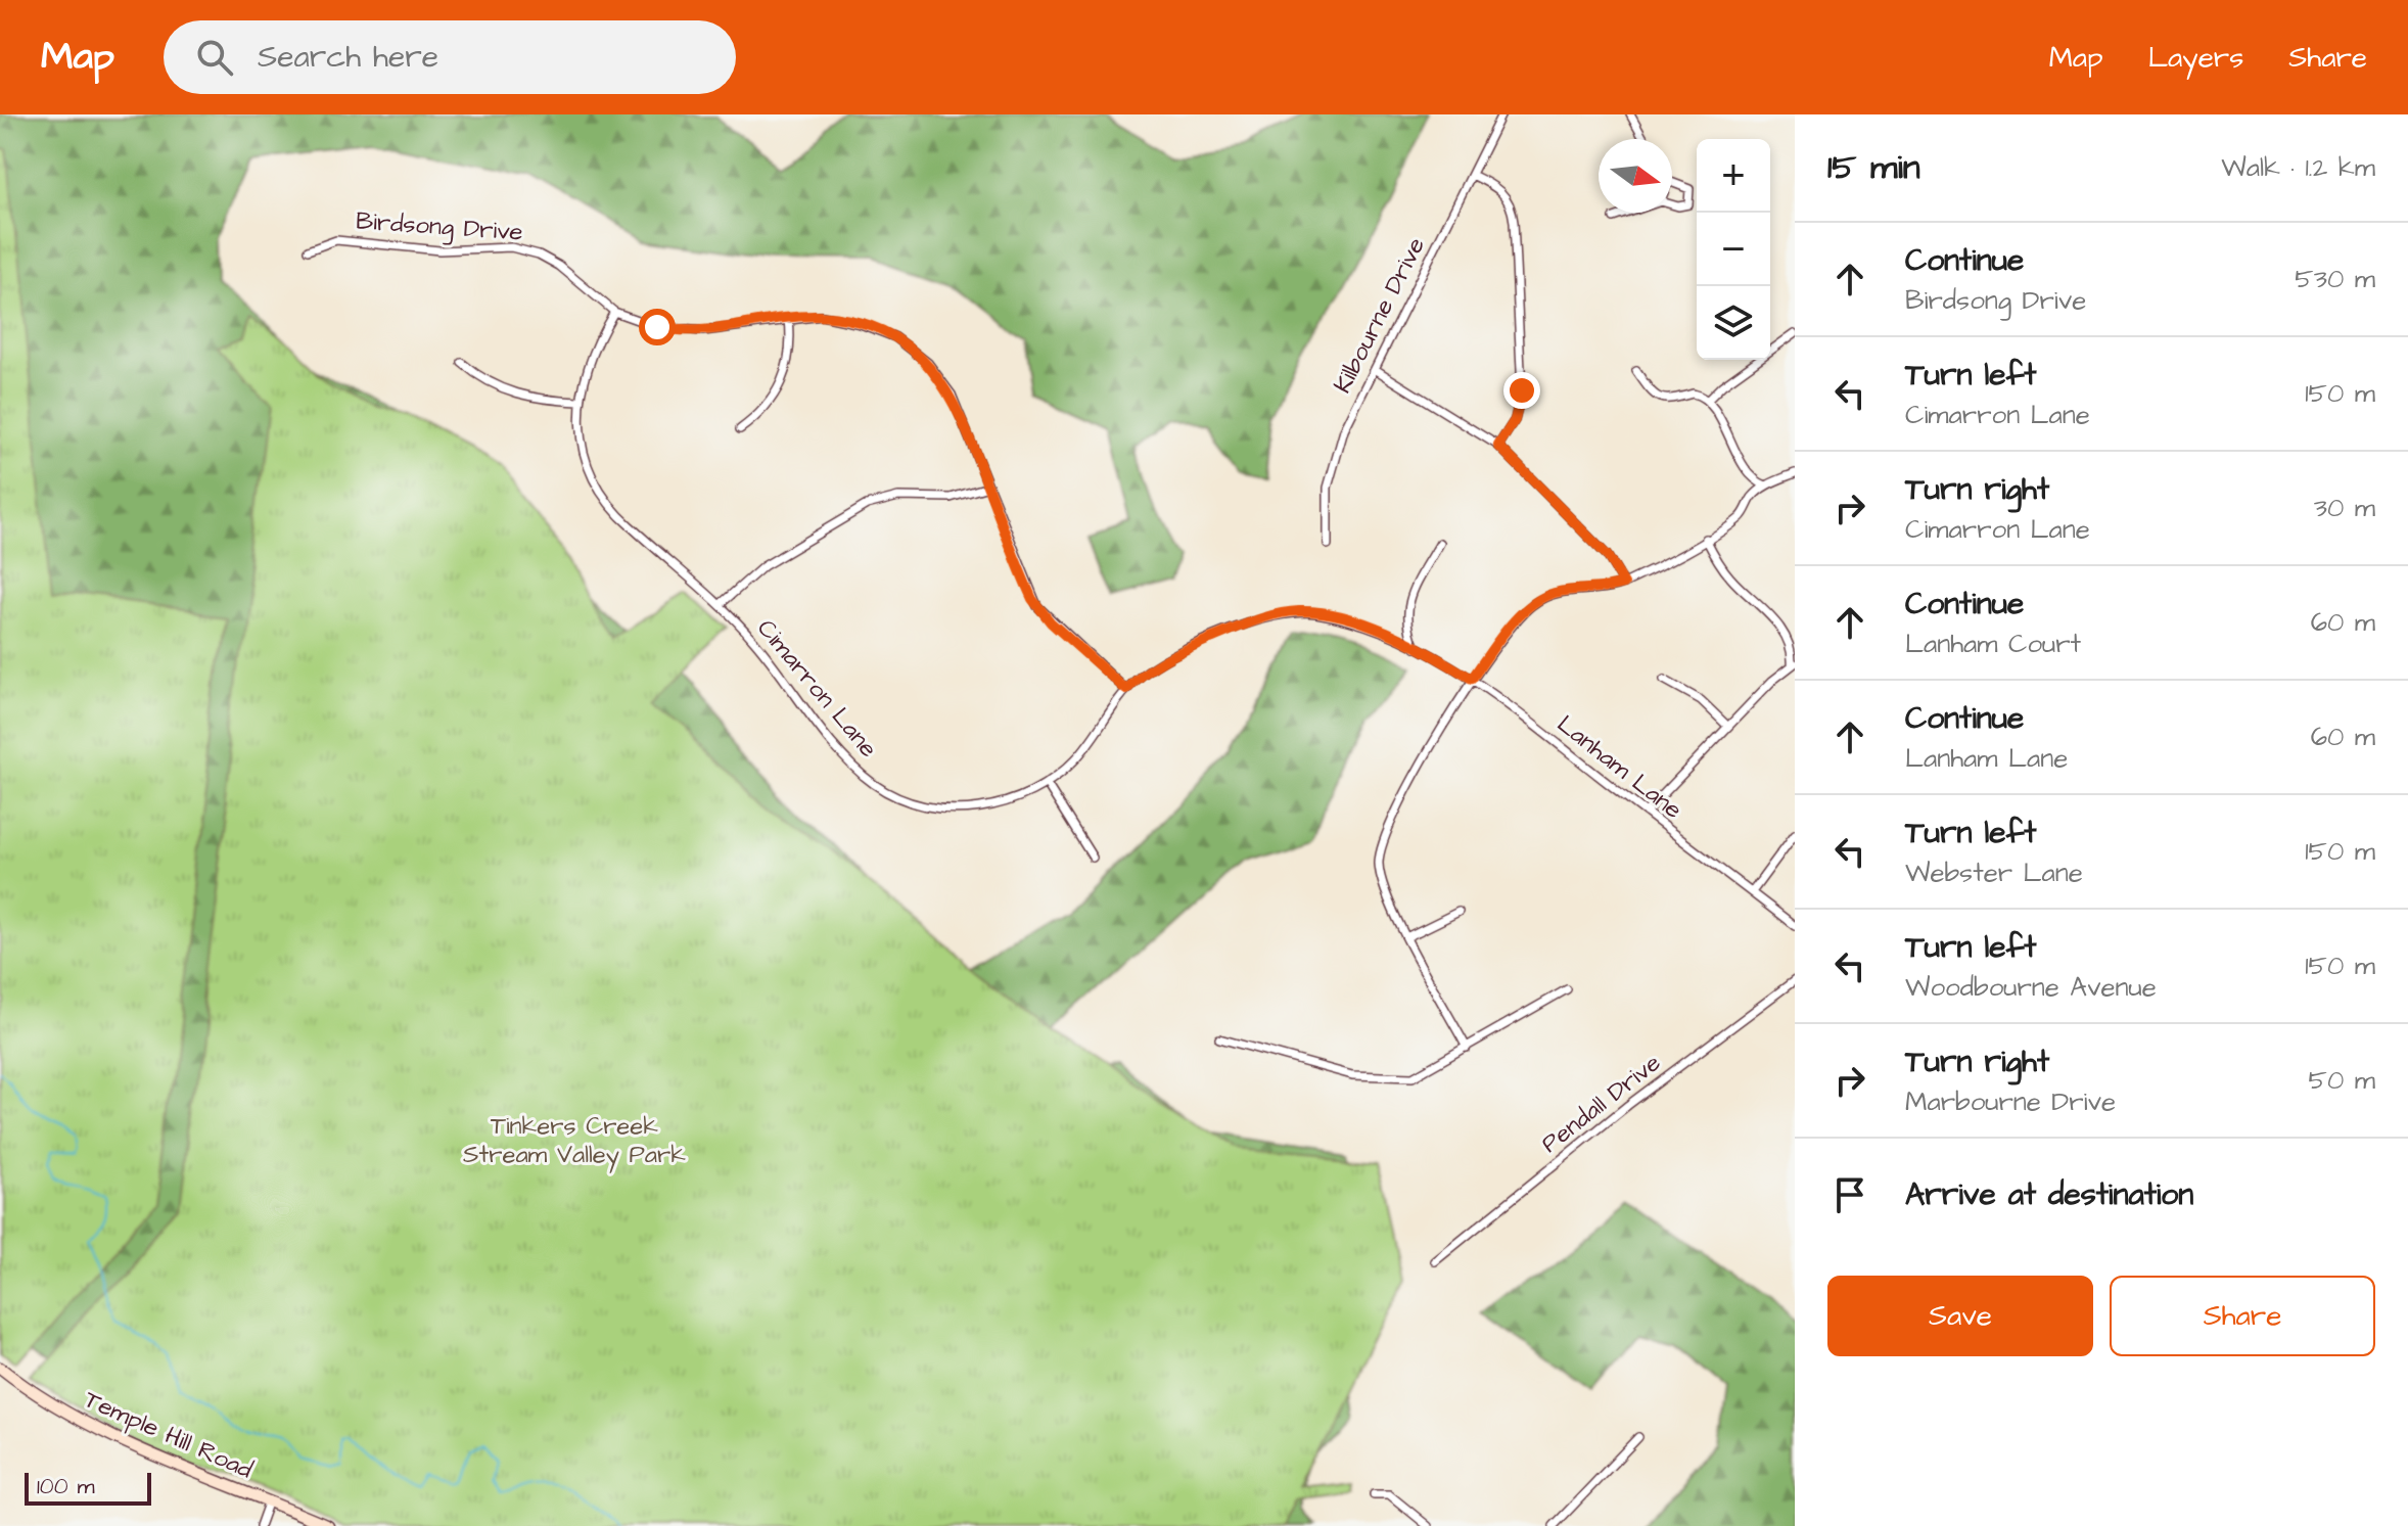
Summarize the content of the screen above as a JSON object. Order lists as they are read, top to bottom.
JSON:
{
  "streets": {
    "main road": ["Temple Hill Road"],
    "street": [
      "Birdsong Drive",
      "Kilbourne Drive",
      "Cimarron Lane",
      "Lanham Lane",
      "Pendall Drive"
    ]
  },
  "crossings": [
    ["Birdsong Drive", "Cimarron Lane"],
    ["Cimarron Lane", "Lanham Lane"]
  ],
  "parks": ["Tinkers Creek Stream Valley Park"],
  "scale_bar": "100 m",
  "north": "right",
  "page": {
    "header": "Map",
    "search": "Search here",
    "nav": ["Map", "Layers", "Share"],
    "heading": ["15 min", "Walk · 1.2 km"],
    "map_buttons": ["+", "−"],
    "list": [
      ["Continue", "Birdsong Drive", "530 m"],
      ["Turn left", "Cimarron Lane", "150 m"],
      ["Turn right", "Cimarron Lane", "30 m"],
      ["Continue", "Lanham Court", "60 m"],
      ["Continue", "Lanham Lane", "60 m"],
      ["Turn left", "Webster Lane", "150 m"],
      ["Turn left", "Woodbourne Avenue", "150 m"],
      ["Turn right", "Marbourne Drive", "50 m"],
      "Arrive at destination"
    ],
    "buttons": ["Save", "Share"],
    "scale": "100 m"
  }
}
